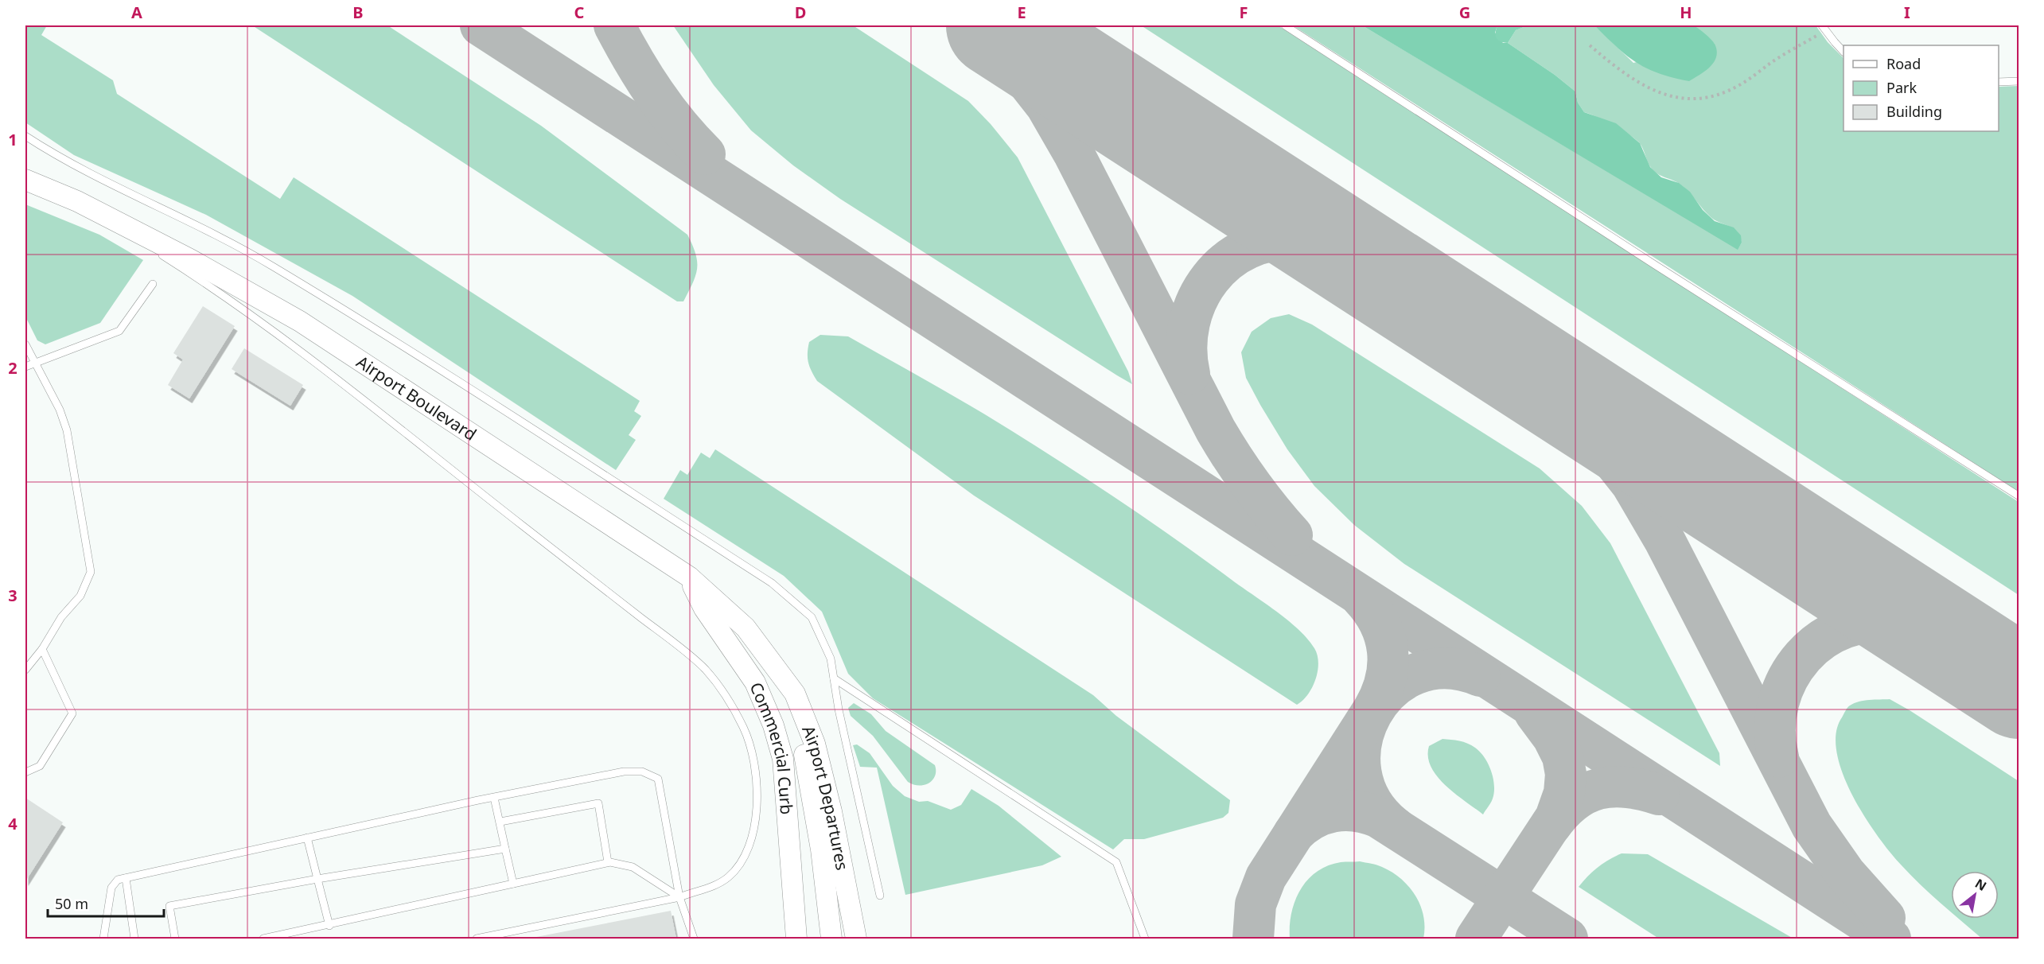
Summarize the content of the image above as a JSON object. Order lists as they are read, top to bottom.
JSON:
{
  "streets": {
    "street": ["Airport Boulevard", "Commercial Curb", "Airport Departures"]
  },
  "crossings": [
    ["Airport Boulevard", "Commercial Curb"],
    ["Airport Boulevard", "Airport Departures"]
  ],
  "legend": ["Road", "Park", "Building"],
  "scale_bar": "50 m",
  "north": "top right",
  "grid": {
    "columns": [
      "A",
      "B",
      "C",
      "D",
      "E",
      "F",
      "G",
      "H",
      "I"
    ],
    "rows": [
      "1",
      "2",
      "3",
      "4"
    ]
  }
}
